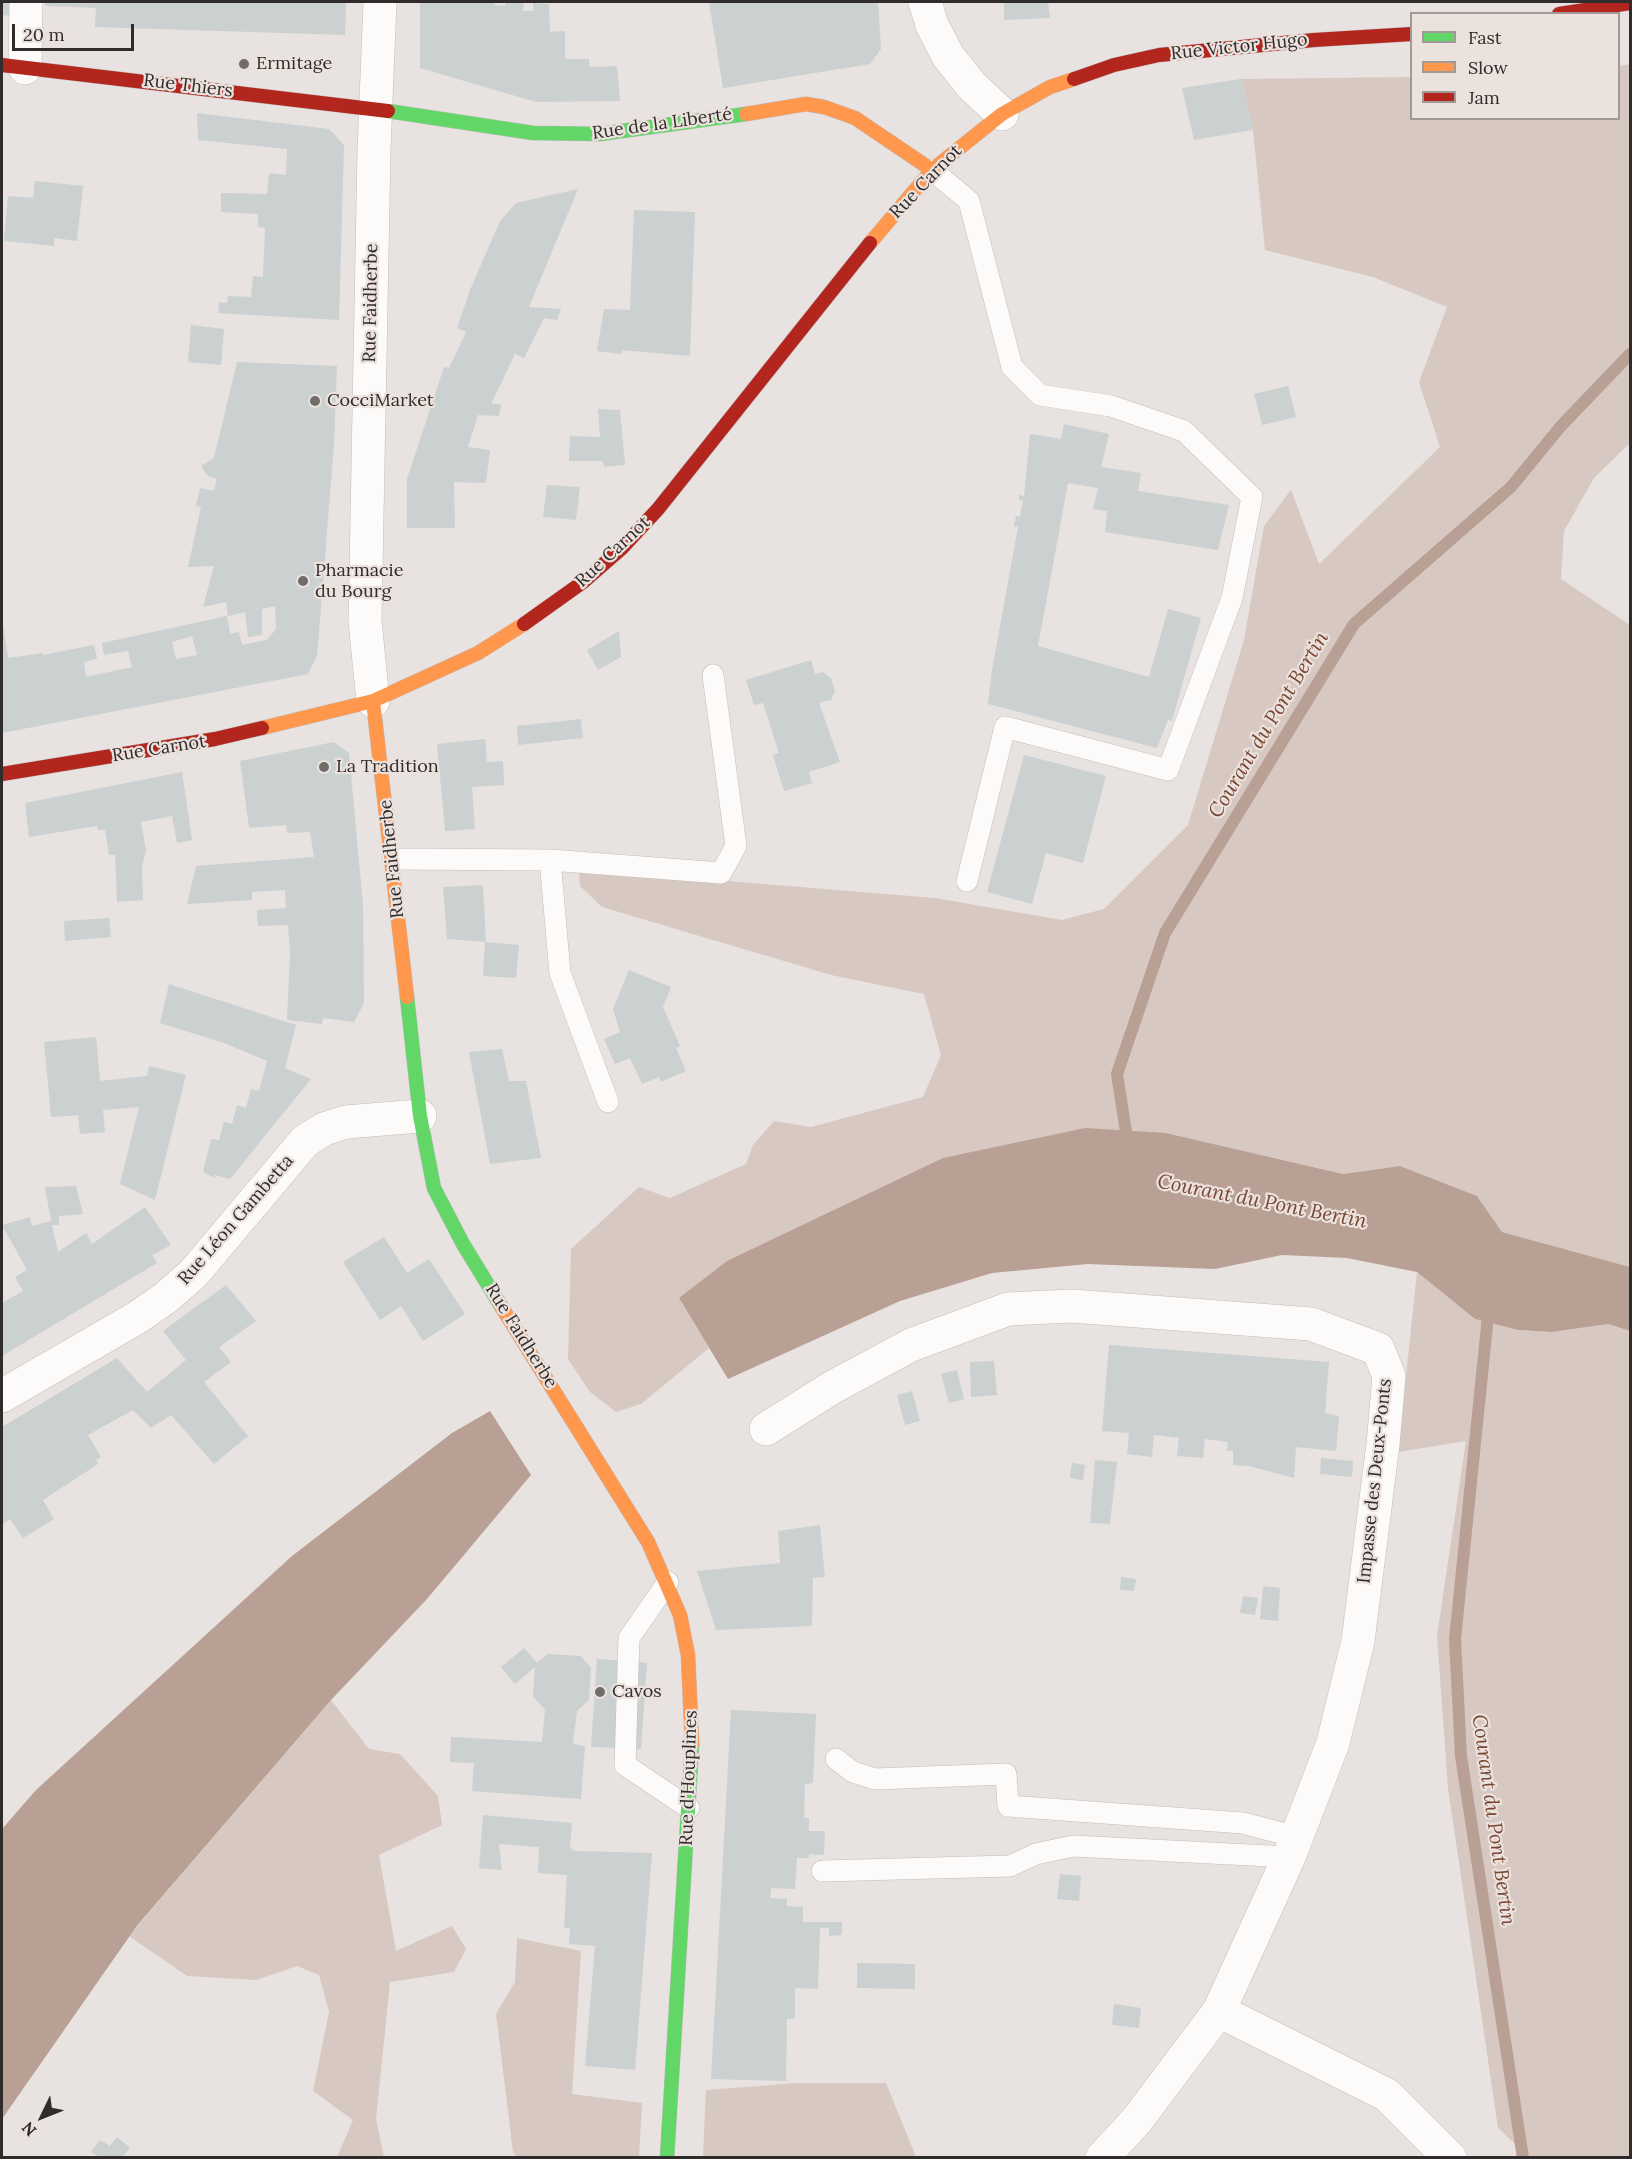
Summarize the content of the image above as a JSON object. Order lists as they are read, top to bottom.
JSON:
{
  "streets": {
    "main road": [
      "Rue Victor Hugo",
      "Rue Thiers",
      "Rue de la Liberté",
      "Rue Carnot",
      "Rue Faidherbe",
      "Rue d'Houplines"
    ],
    "street": ["Rue Léon Gambetta", "Impasse des Deux-Ponts"]
  },
  "crossings": [
    ["Rue Victor Hugo", "Rue Carnot"],
    ["Rue Thiers", "Rue de la Liberté"],
    ["Rue Thiers", "Rue Faidherbe"],
    ["Rue de la Liberté", "Rue Carnot"],
    ["Rue de la Liberté", "Rue Faidherbe"],
    ["Rue Carnot", "Rue Faidherbe"],
    ["Rue Faidherbe", "Rue Léon Gambetta"],
    ["Rue Faidherbe", "Rue d'Houplines"]
  ],
  "water": ["Courant du Pont Bertin"],
  "places": [
    "Ermitage",
    "CocciMarket",
    "Pharmacie du Bourg",
    "La Tradition",
    "Cavos"
  ],
  "legend": ["Fast", "Slow", "Jam"],
  "scale_bar": "20 m",
  "north": "bottom left"
}
